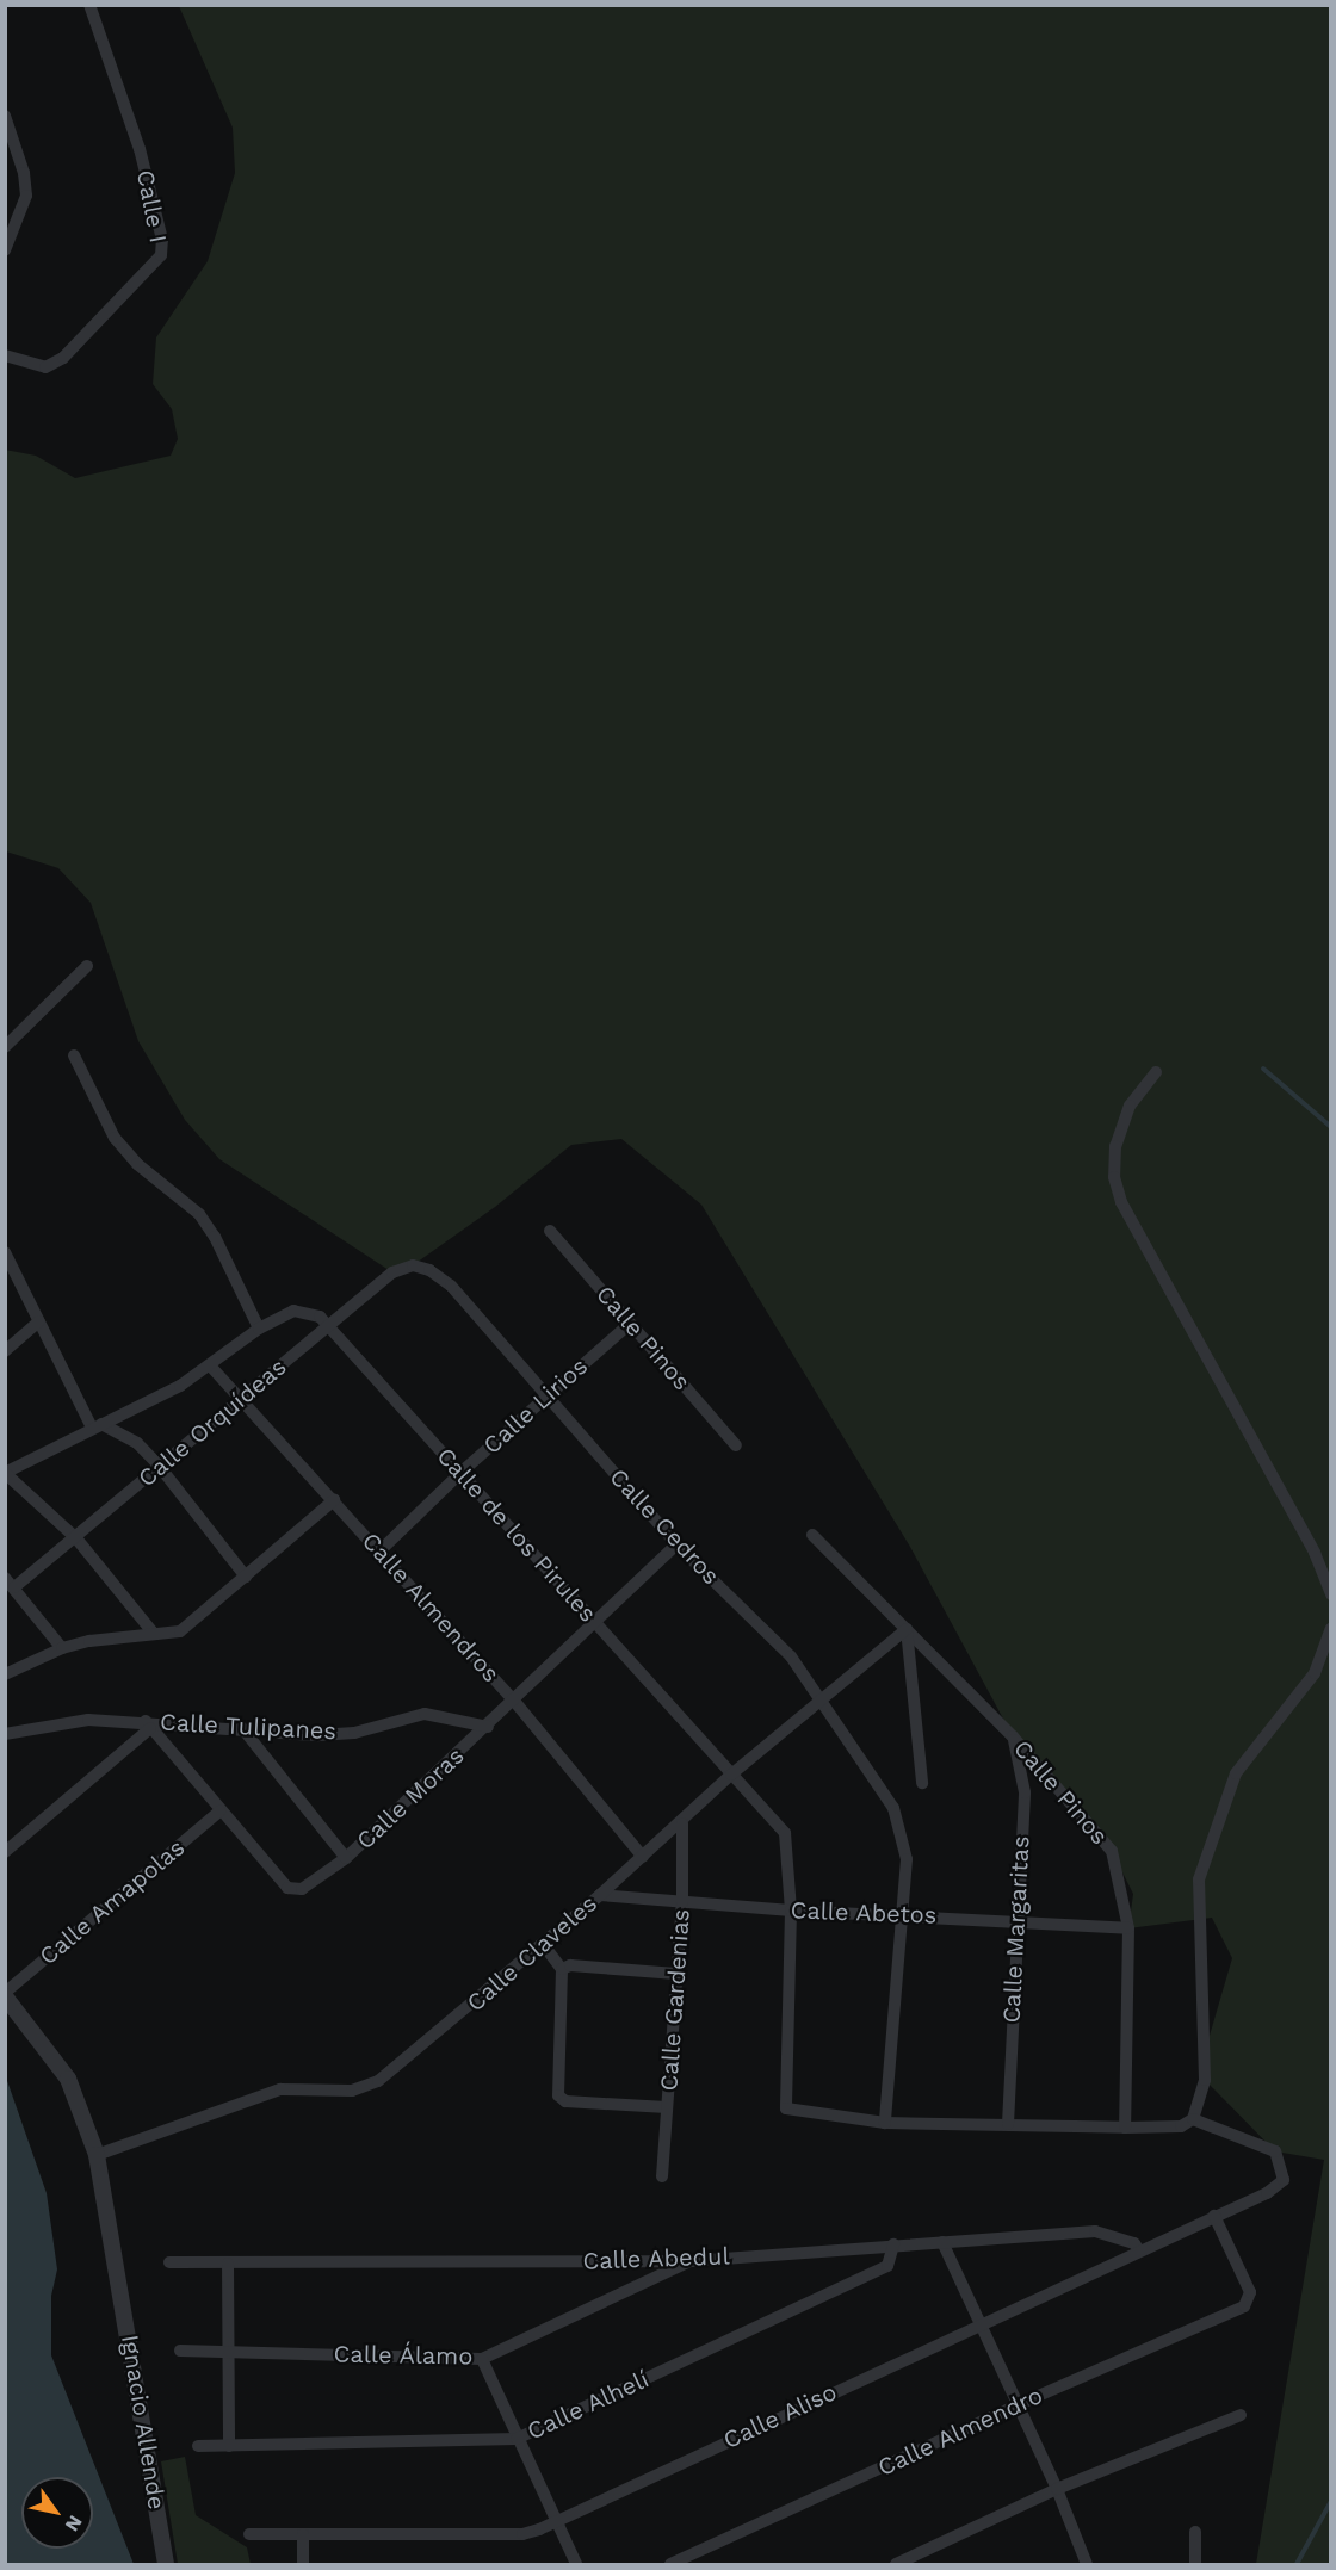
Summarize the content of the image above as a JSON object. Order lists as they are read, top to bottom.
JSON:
{
  "streets": {
    "street": [
      "Calle I",
      "Calle Pinos",
      "Calle Lirios",
      "Calle Orquídeas",
      "Calle Cedros",
      "Calle de los Pirules",
      "Calle Almendros",
      "Calle Tulipanes",
      "Calle Moras",
      "Calle Amapolas",
      "Calle Abetos",
      "Calle Margaritas",
      "Calle Claveles",
      "Calle Gardenias",
      "Calle Abedul",
      "Calle Álamo",
      "Calle Alhelí",
      "Calle Aliso",
      "Ignacio Allende",
      "Calle Almendro"
    ]
  },
  "crossings": [
    ["Calle Pinos", "Calle Lirios"],
    ["Calle Pinos", "Calle Abetos"],
    ["Calle Pinos", "Calle Margaritas"],
    ["Calle Pinos", "Calle Claveles"],
    ["Calle Lirios", "Calle Cedros"],
    ["Calle Lirios", "Calle de los Pirules"],
    ["Calle Lirios", "Calle Almendros"],
    ["Calle Orquídeas", "Calle Cedros"],
    ["Calle Orquídeas", "Calle de los Pirules"],
    ["Calle Orquídeas", "Calle Almendros"],
    ["Calle Cedros", "Calle de los Pirules"],
    ["Calle Cedros", "Calle Moras"],
    ["Calle Cedros", "Calle Abetos"],
    ["Calle Cedros", "Calle Claveles"],
    ["Calle de los Pirules", "Calle Moras"],
    ["Calle de los Pirules", "Calle Abetos"],
    ["Calle de los Pirules", "Calle Claveles"],
    ["Calle Almendros", "Calle Moras"],
    ["Calle Almendros", "Calle Claveles"],
    ["Calle Tulipanes", "Calle Moras"],
    ["Calle Moras", "Calle Amapolas"],
    ["Calle Amapolas", "Ignacio Allende"],
    ["Calle Abetos", "Calle Margaritas"],
    ["Calle Abetos", "Calle Claveles"],
    ["Calle Abetos", "Calle Gardenias"],
    ["Calle Claveles", "Calle Gardenias"],
    ["Calle Claveles", "Ignacio Allende"],
    ["Calle Abedul", "Calle Álamo"],
    ["Calle Abedul", "Calle Alhelí"],
    ["Calle Abedul", "Calle Aliso"],
    ["Calle Aliso", "Calle Almendro"]
  ],
  "north": "bottom right"
}
